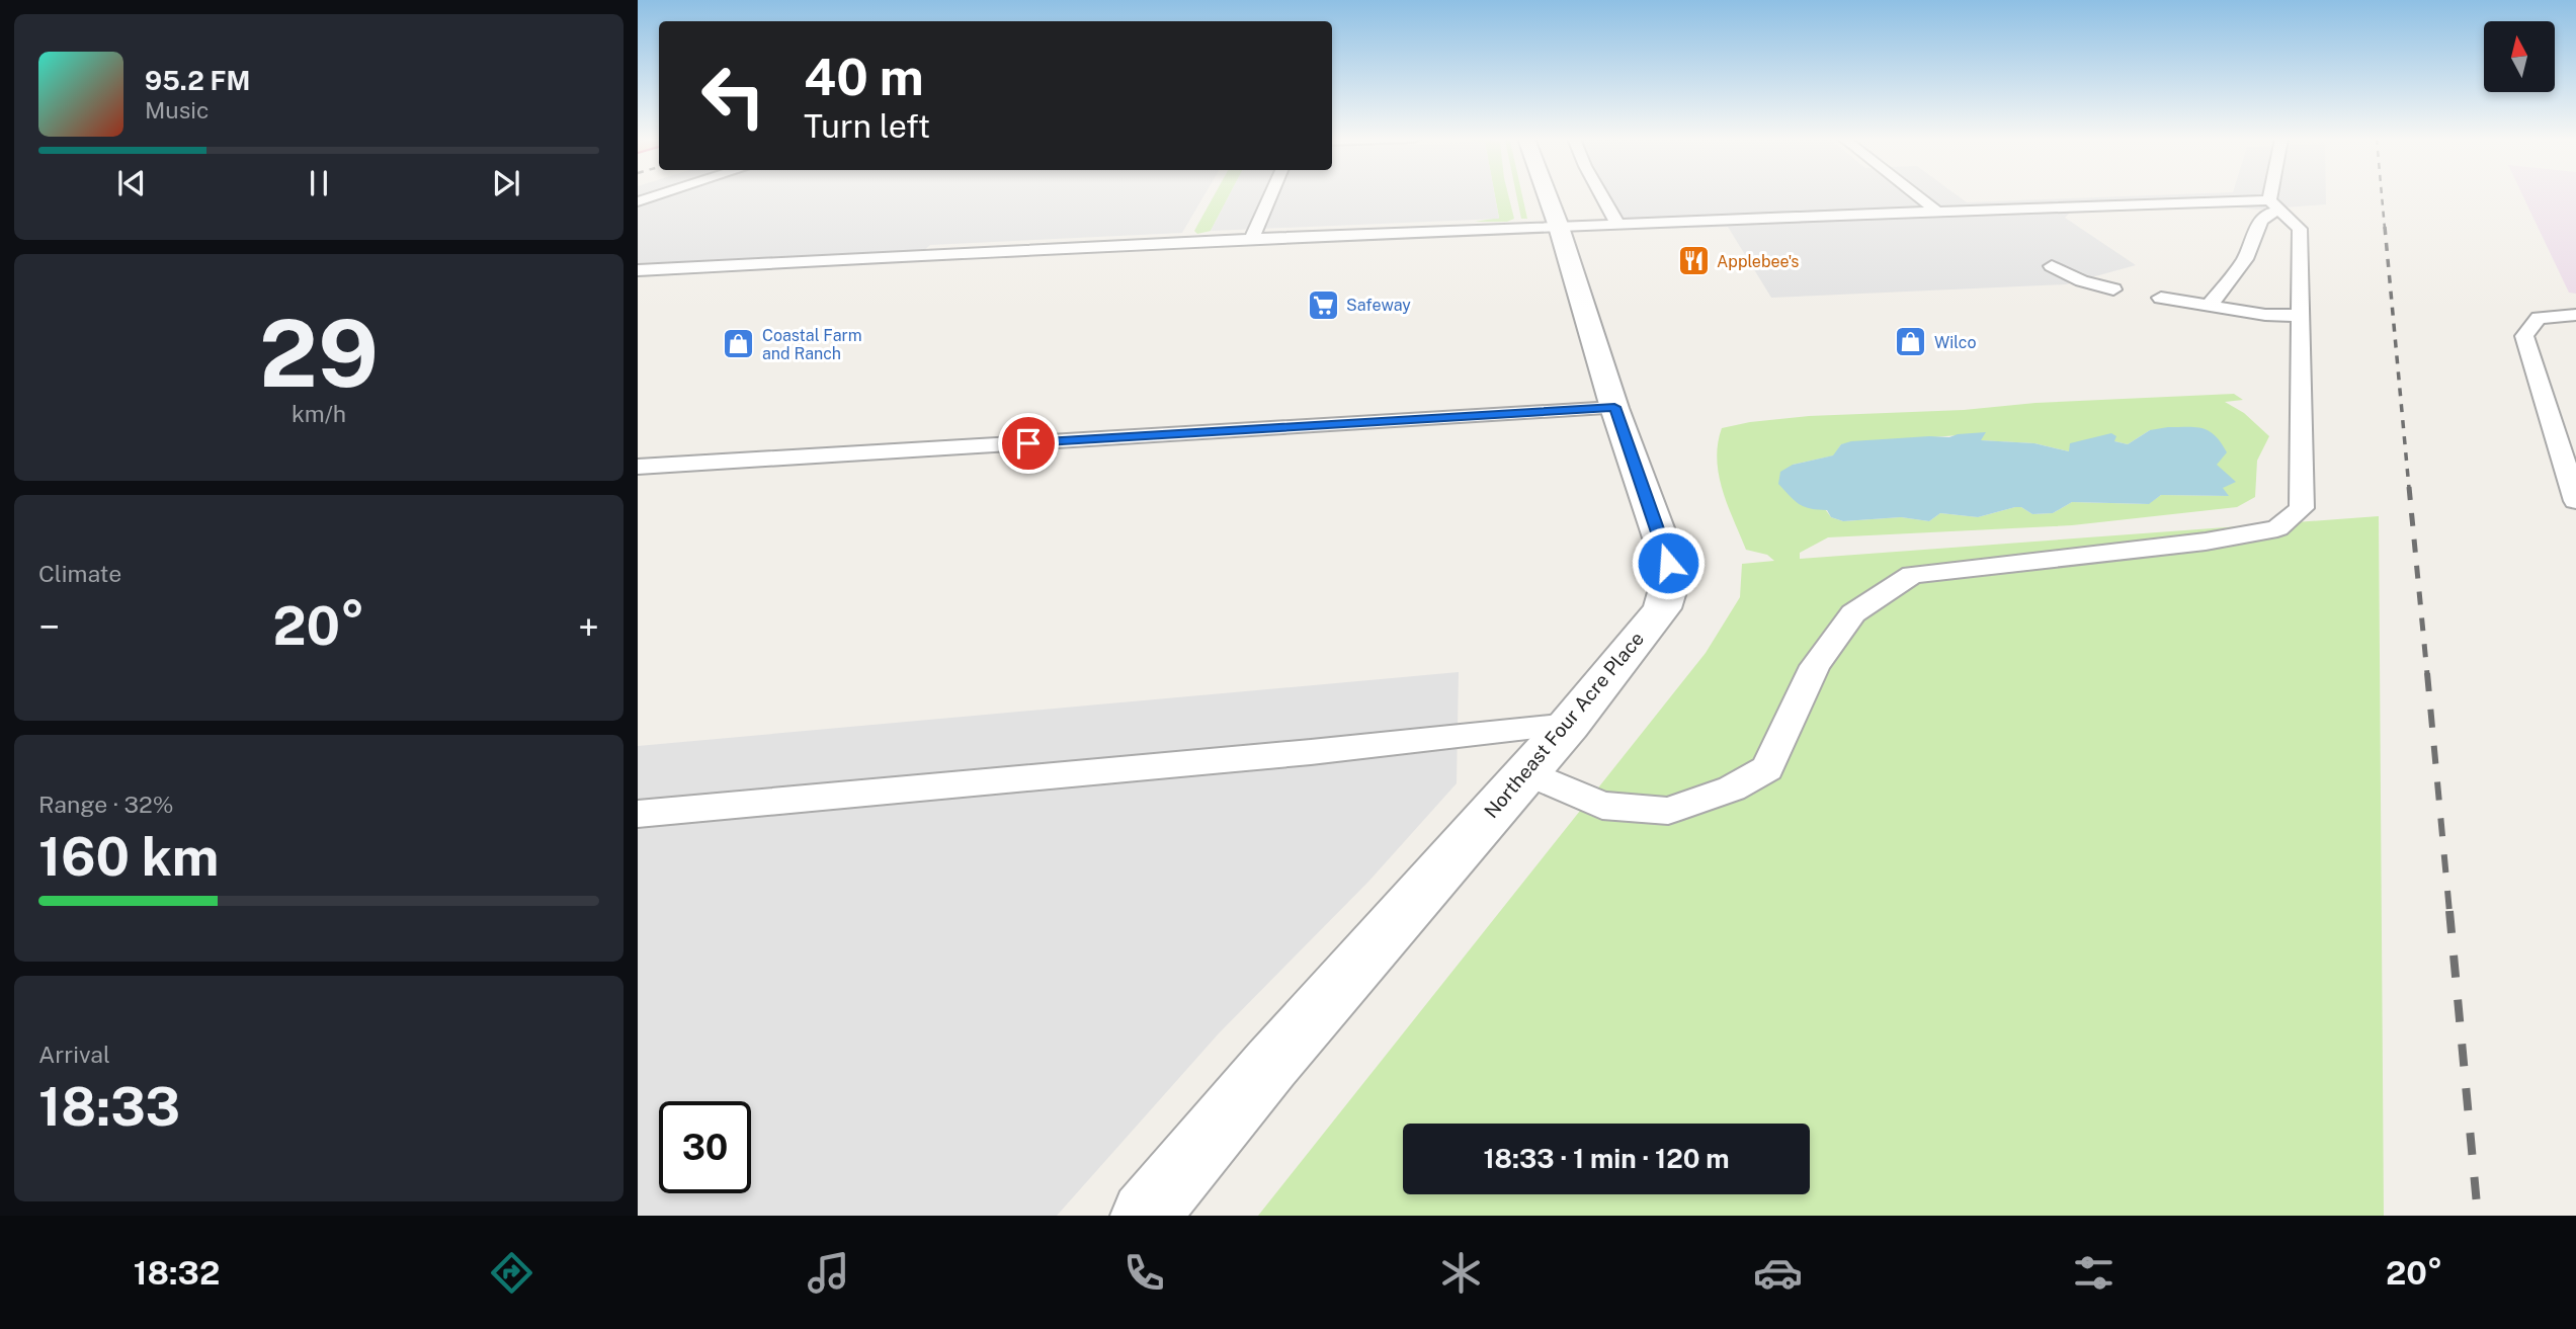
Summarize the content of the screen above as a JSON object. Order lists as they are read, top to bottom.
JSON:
{
  "streets": {
    "street": ["Northeast Four Acre Place"]
  },
  "places": {
    "restaurant": ["Applebee's"],
    "supermarket": ["Safeway"],
    "shop": ["Wilco", "Coastal Farm and Ranch"]
  },
  "north": "top",
  "page": {
    "turn": ["40 m", "Turn left"],
    "song": ["95.2 FM", "Music"],
    "tile": [
      ["29", "km/h"],
      "Climate",
      ["Range · 32%", "160 km"],
      ["Arrival", "18:33"]
    ],
    "heat": ["−", "20°", "+"],
    "limit": "30",
    "trip": "18:33 · 1 min · 120 m",
    "tabs": ["18:32", "20°"]
  }
}
